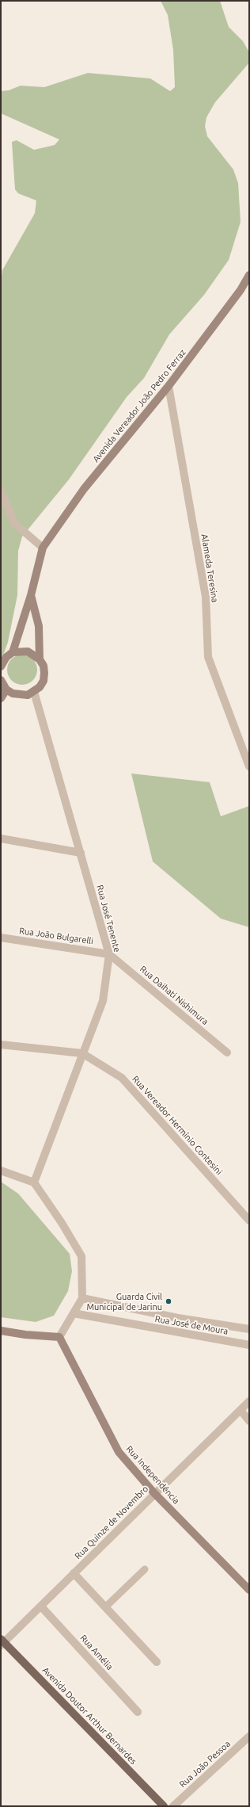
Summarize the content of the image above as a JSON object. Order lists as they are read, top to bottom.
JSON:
{
  "streets": {
    "main road": ["Avenida Vereador João Pedro Ferraz", "Rua Independência", "Avenida Doutor Arthur Bernardes"],
    "street": [
      "Alameda Teresina",
      "Rua José Tenente",
      "Rua João Bulgarelli",
      "Rua Daihati Nishimura",
      "Rua Vereador Hermínio Contesini",
      "Rua José de Moura",
      "Rua Quinze de Novembro",
      "Rua Amélia",
      "Rua João Pessoa"
    ]
  },
  "crossings": [
    ["Avenida Vereador João Pedro Ferraz", "Alameda Teresina"],
    ["Avenida Vereador João Pedro Ferraz", "Rua José Tenente"],
    ["Rua José Tenente", "Rua João Bulgarelli"],
    ["Rua José Tenente", "Rua Daihati Nishimura"],
    ["Rua José Tenente", "Rua Vereador Hermínio Contesini"],
    ["Rua João Bulgarelli", "Rua Daihati Nishimura"],
    ["Rua Independência", "Rua Quinze de Novembro"],
    ["Rua Quinze de Novembro", "Rua Amélia"],
    ["Rua Quinze de Novembro", "Avenida Doutor Arthur Bernardes"]
  ],
  "places": ["Guarda Civil Municipal de Jarinu"]
}
